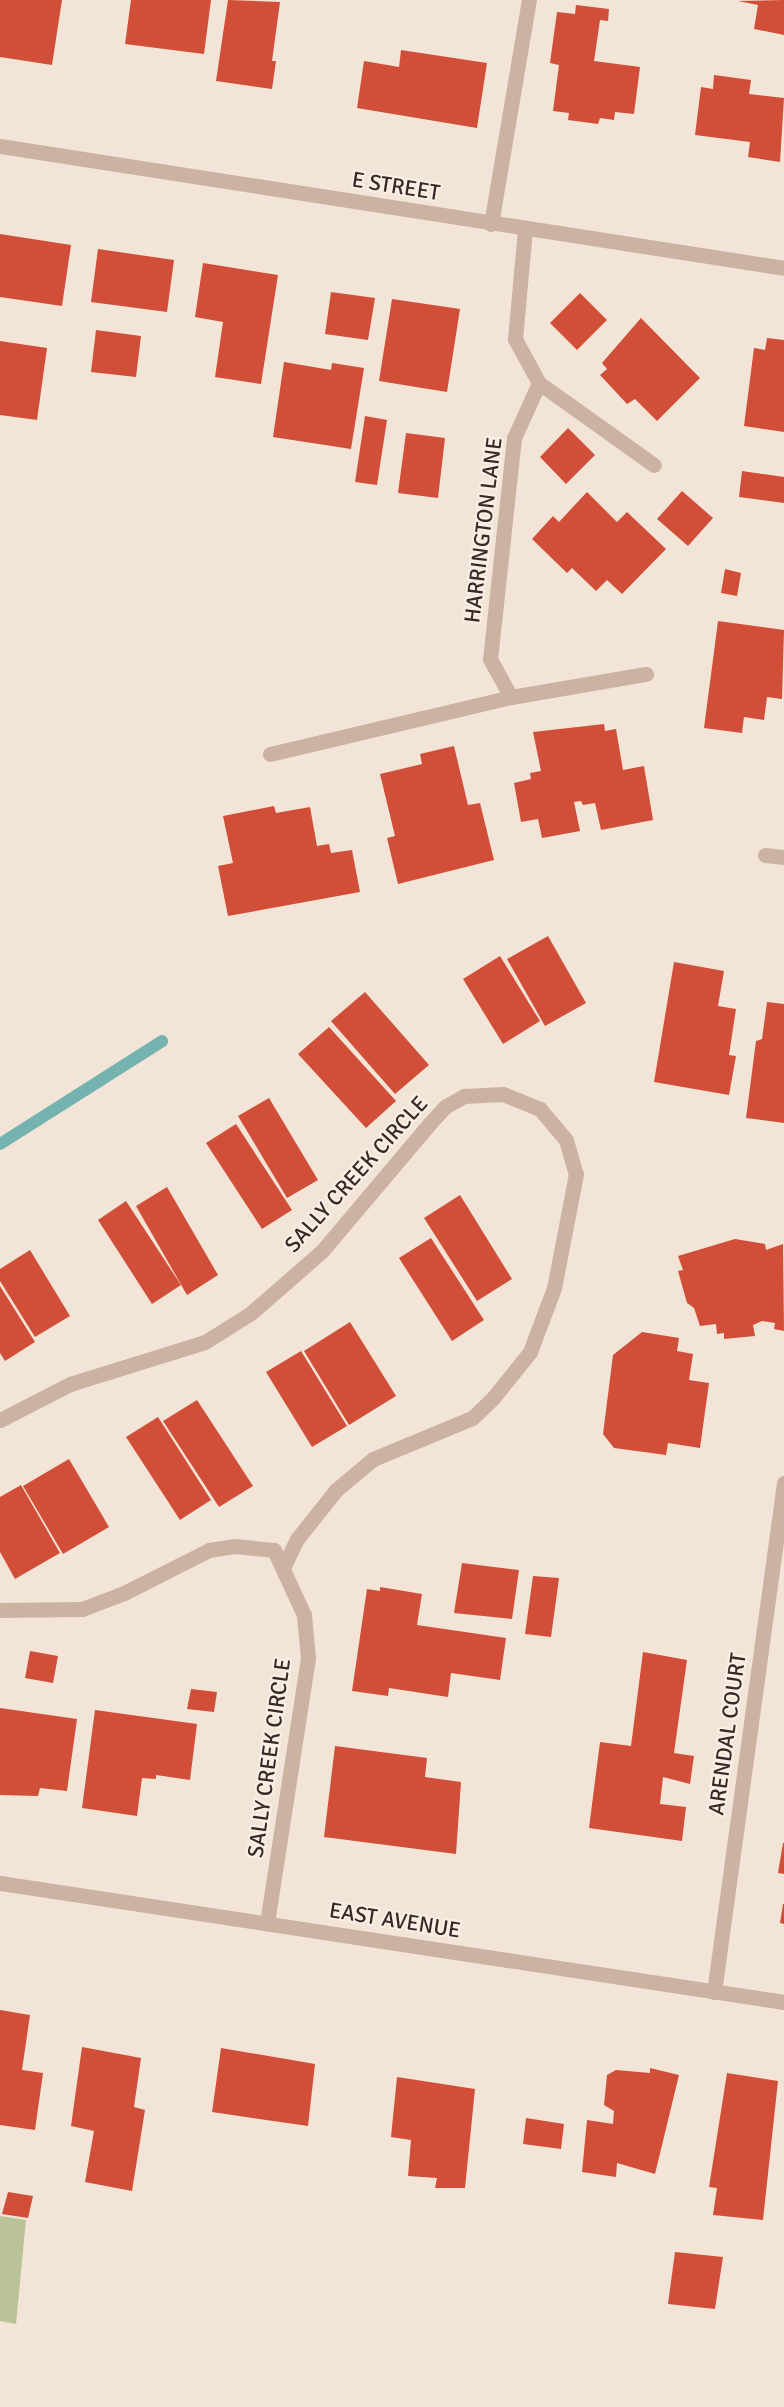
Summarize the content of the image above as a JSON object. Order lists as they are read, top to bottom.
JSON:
{
  "streets": {
    "street": [
      "E STREET",
      "HARRINGTON LANE",
      "SALLY CREEK CIRCLE",
      "ARENDAL COURT",
      "EAST AVENUE"
    ]
  },
  "crossings": [
    ["SALLY CREEK CIRCLE", "EAST AVENUE"],
    ["ARENDAL COURT", "EAST AVENUE"]
  ]
}
